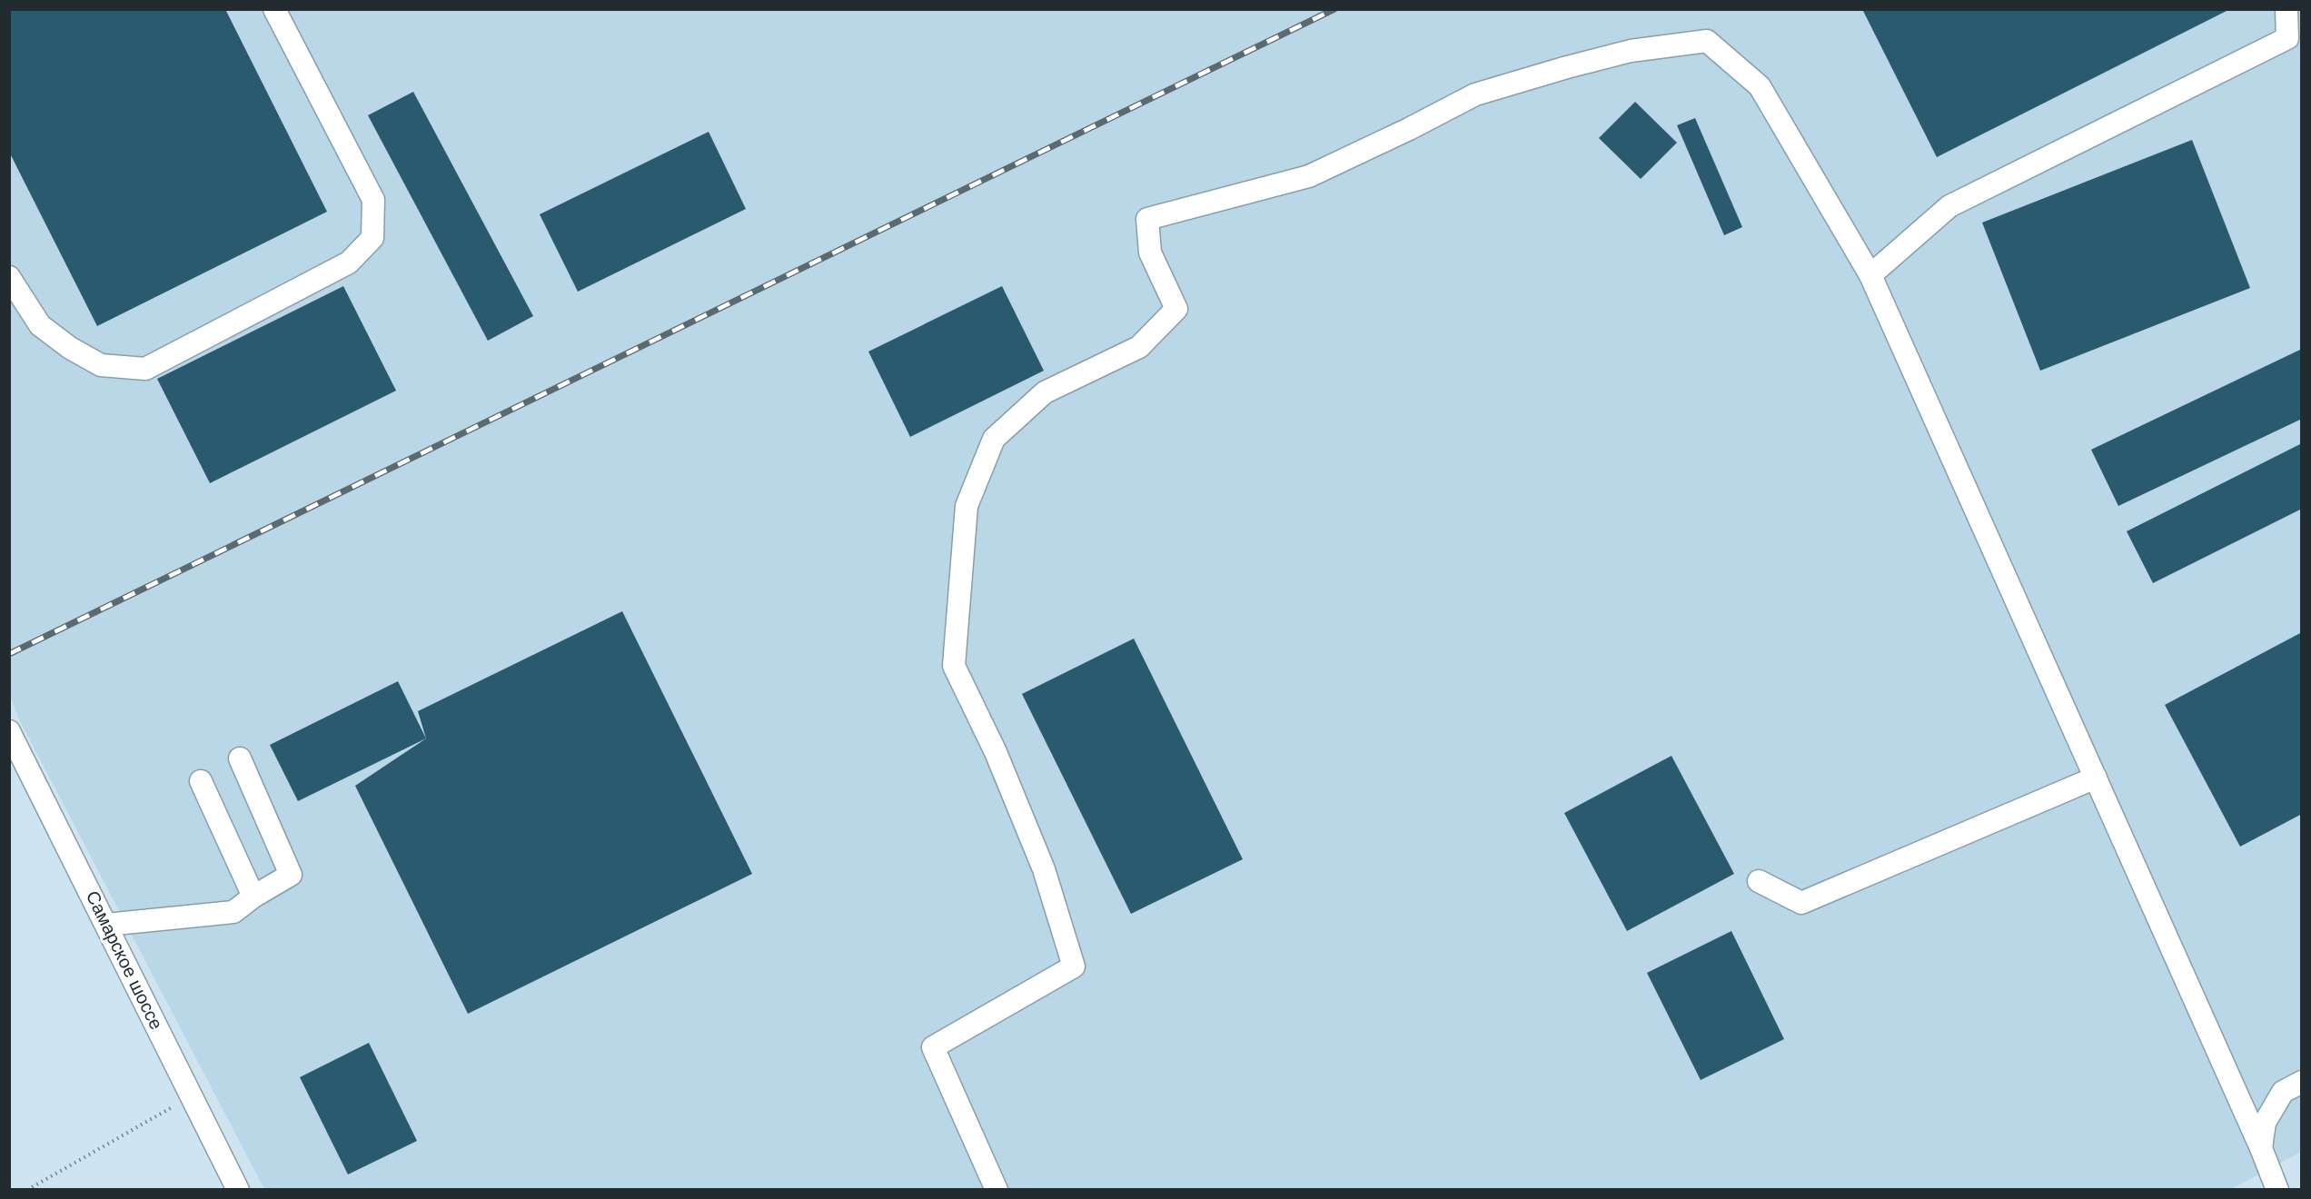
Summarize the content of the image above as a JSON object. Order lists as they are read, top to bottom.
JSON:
{
  "streets": {
    "street": ["Самарское шоссе"]
  }
}
